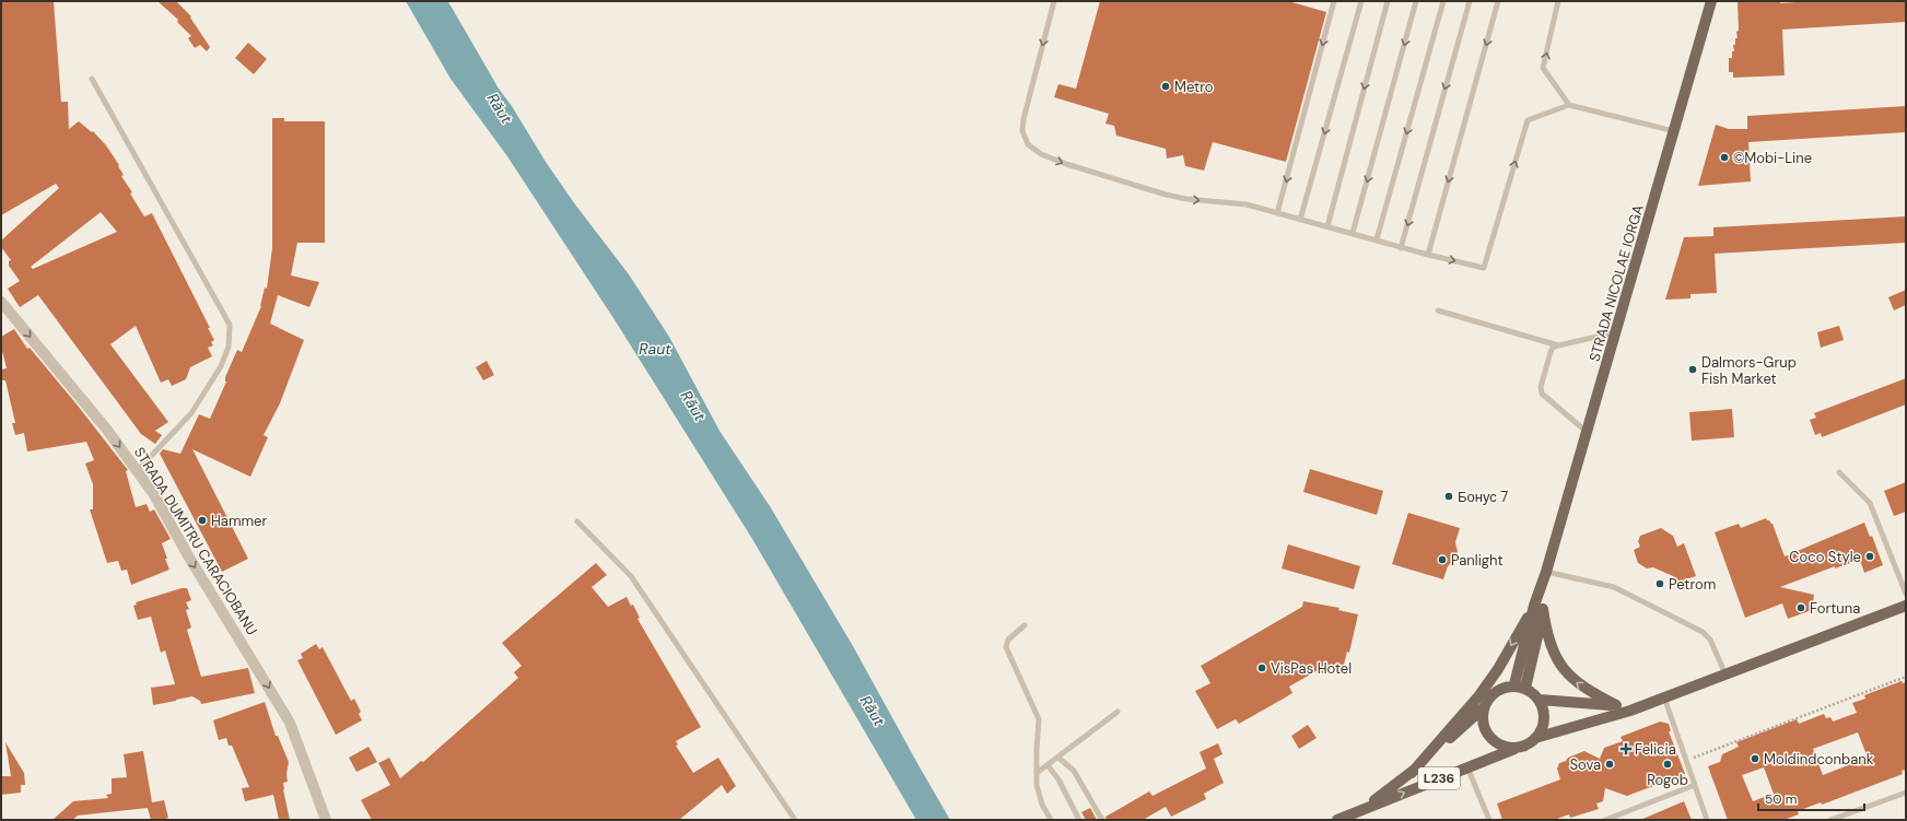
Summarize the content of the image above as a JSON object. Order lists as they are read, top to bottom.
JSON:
{
  "streets": {
    "main road": ["STRADA NICOLAE IORGA", "L236"],
    "street": ["STRADA DUMITRU CARACIOBANU"]
  },
  "crossings": [
    ["STRADA NICOLAE IORGA", "L236"]
  ],
  "one_way": ["STRADA DUMITRU CARACIOBANU"],
  "water": ["Răut", "Raut"],
  "places": {
    "other": [
      "Metro",
      "©Mobi-Line",
      "Dalmors-Grup Fish Market",
      "Бонус 7",
      "Hammer",
      "Coco Style",
      "Panlight",
      "Petrom",
      "Fortuna",
      "VisPas Hotel",
      "Moldindconbank",
      "Sova",
      "Rogob"
    ],
    "health": ["Felicia"]
  },
  "scale_bar": "50 m"
}
